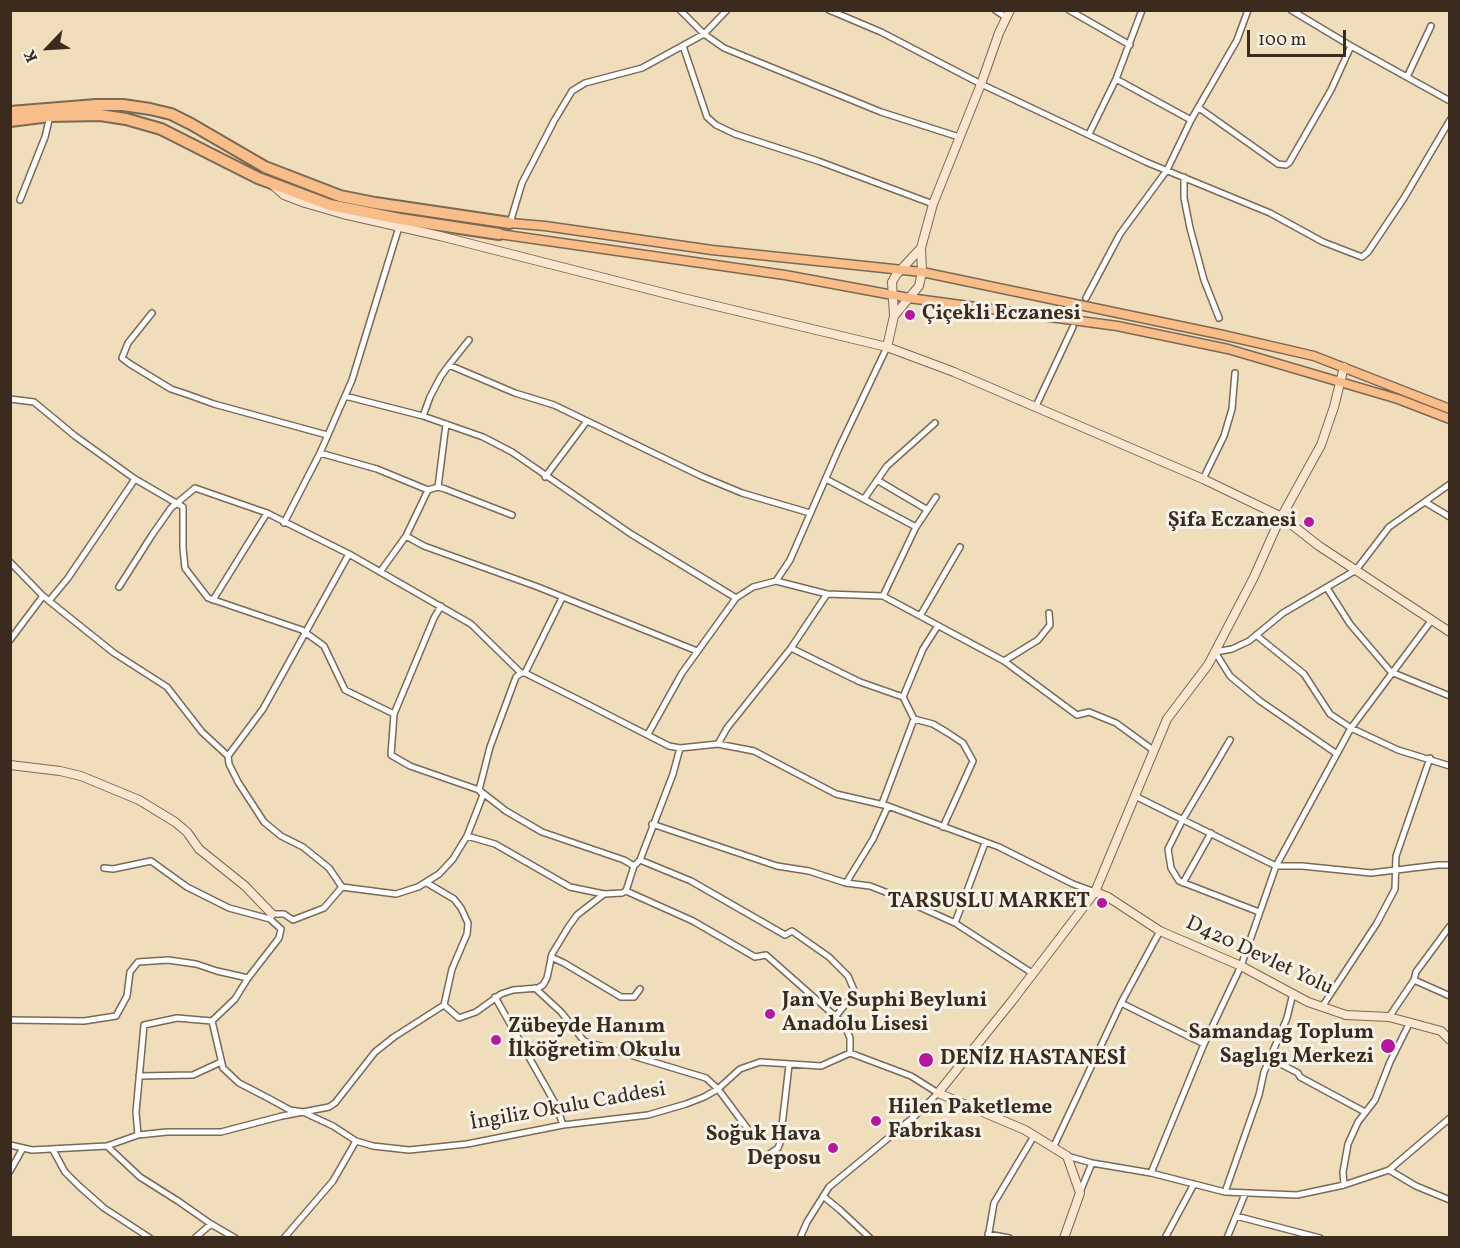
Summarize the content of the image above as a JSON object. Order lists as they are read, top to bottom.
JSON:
{
  "streets": {
    "street": ["D420 Devlet Yolu", "İngiliz Okulu Caddesi"]
  },
  "places": [
    "Çiçekli Eczanesi",
    "Şifa Eczanesi",
    "TARSUSLU MARKET",
    "Jan Ve Suphi Beyluni Anadolu Lisesi",
    "Zübeyde Hanım İlköğretim Okulu",
    "Samandag Toplum Saglıgı Merkezi",
    "DENİZ HASTANESİ",
    "Hilen Paketleme Fabrikası",
    "Soğuk Hava Deposu"
  ],
  "scale_bar": "100 m",
  "north": "bottom left"
}
